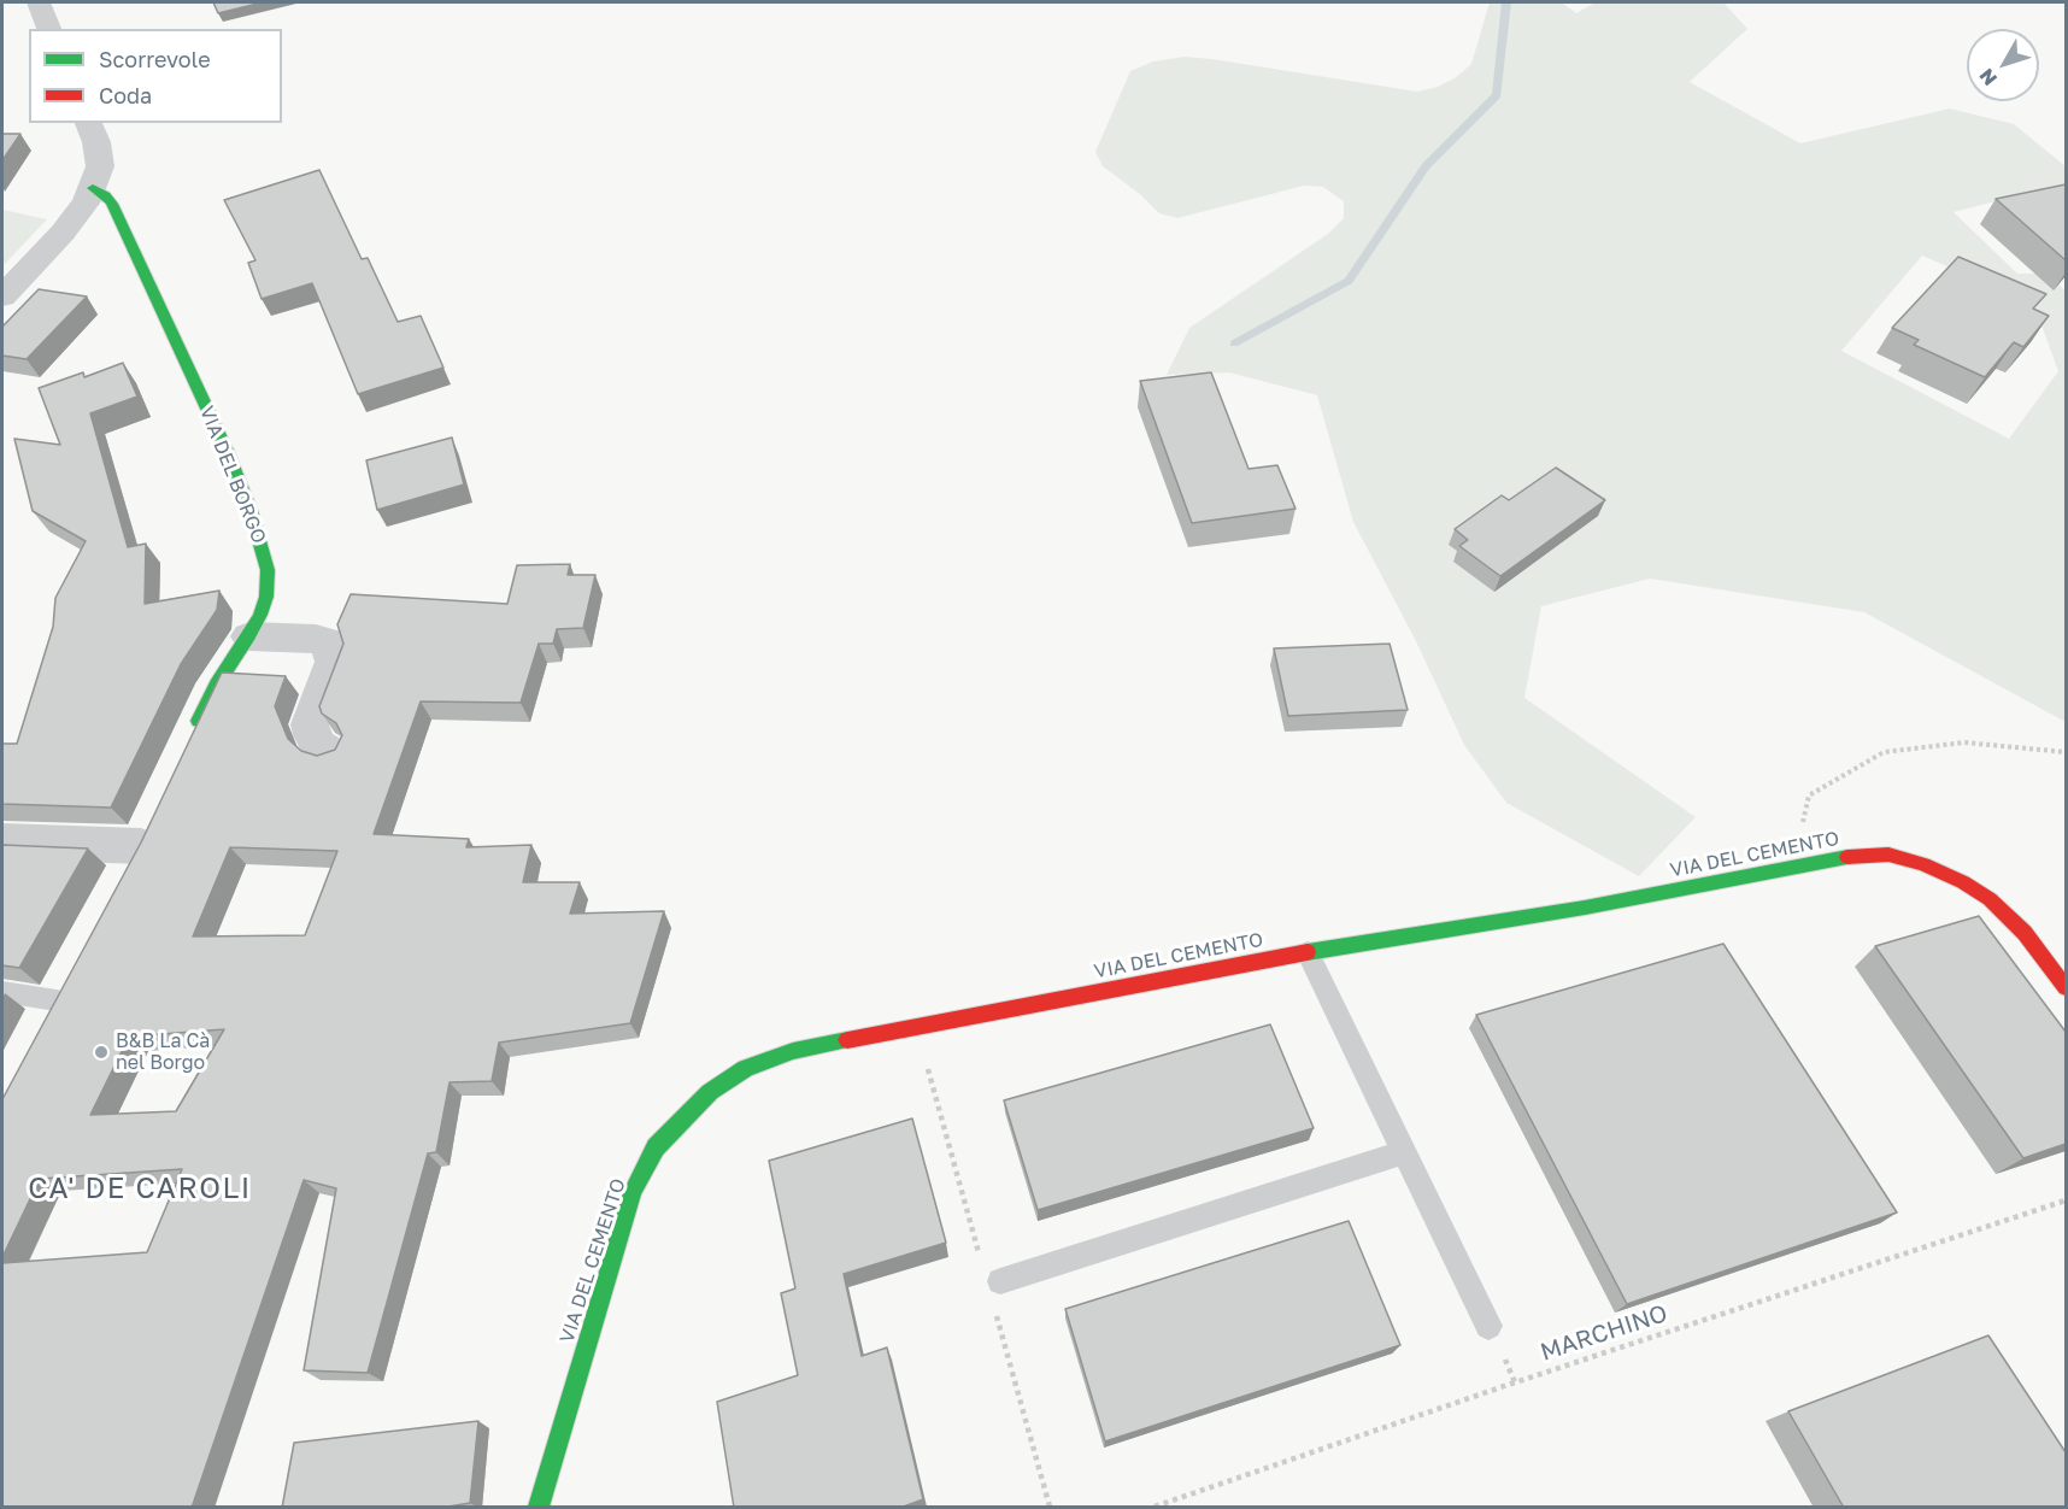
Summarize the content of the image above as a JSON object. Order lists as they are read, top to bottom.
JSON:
{
  "streets": {
    "street": ["VIA DEL BORGO", "VIA DEL CEMENTO"],
    "path": ["MARCHINO"]
  },
  "districts": ["CA' DE CAROLI"],
  "places": ["B&B La Cà nel Borgo"],
  "legend": ["Scorrevole", "Coda"],
  "north": "bottom left"
}
